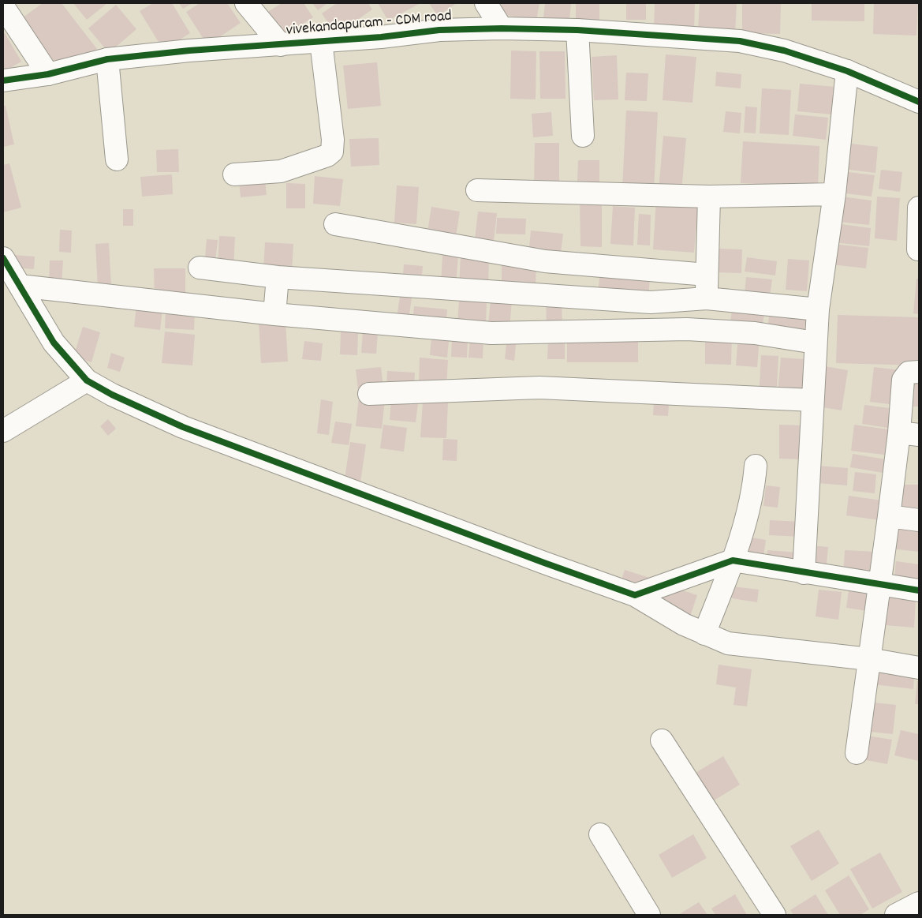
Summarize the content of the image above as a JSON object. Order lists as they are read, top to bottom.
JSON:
{
  "streets": {
    "street": ["vivekandapuram - CDM road"]
  }
}
